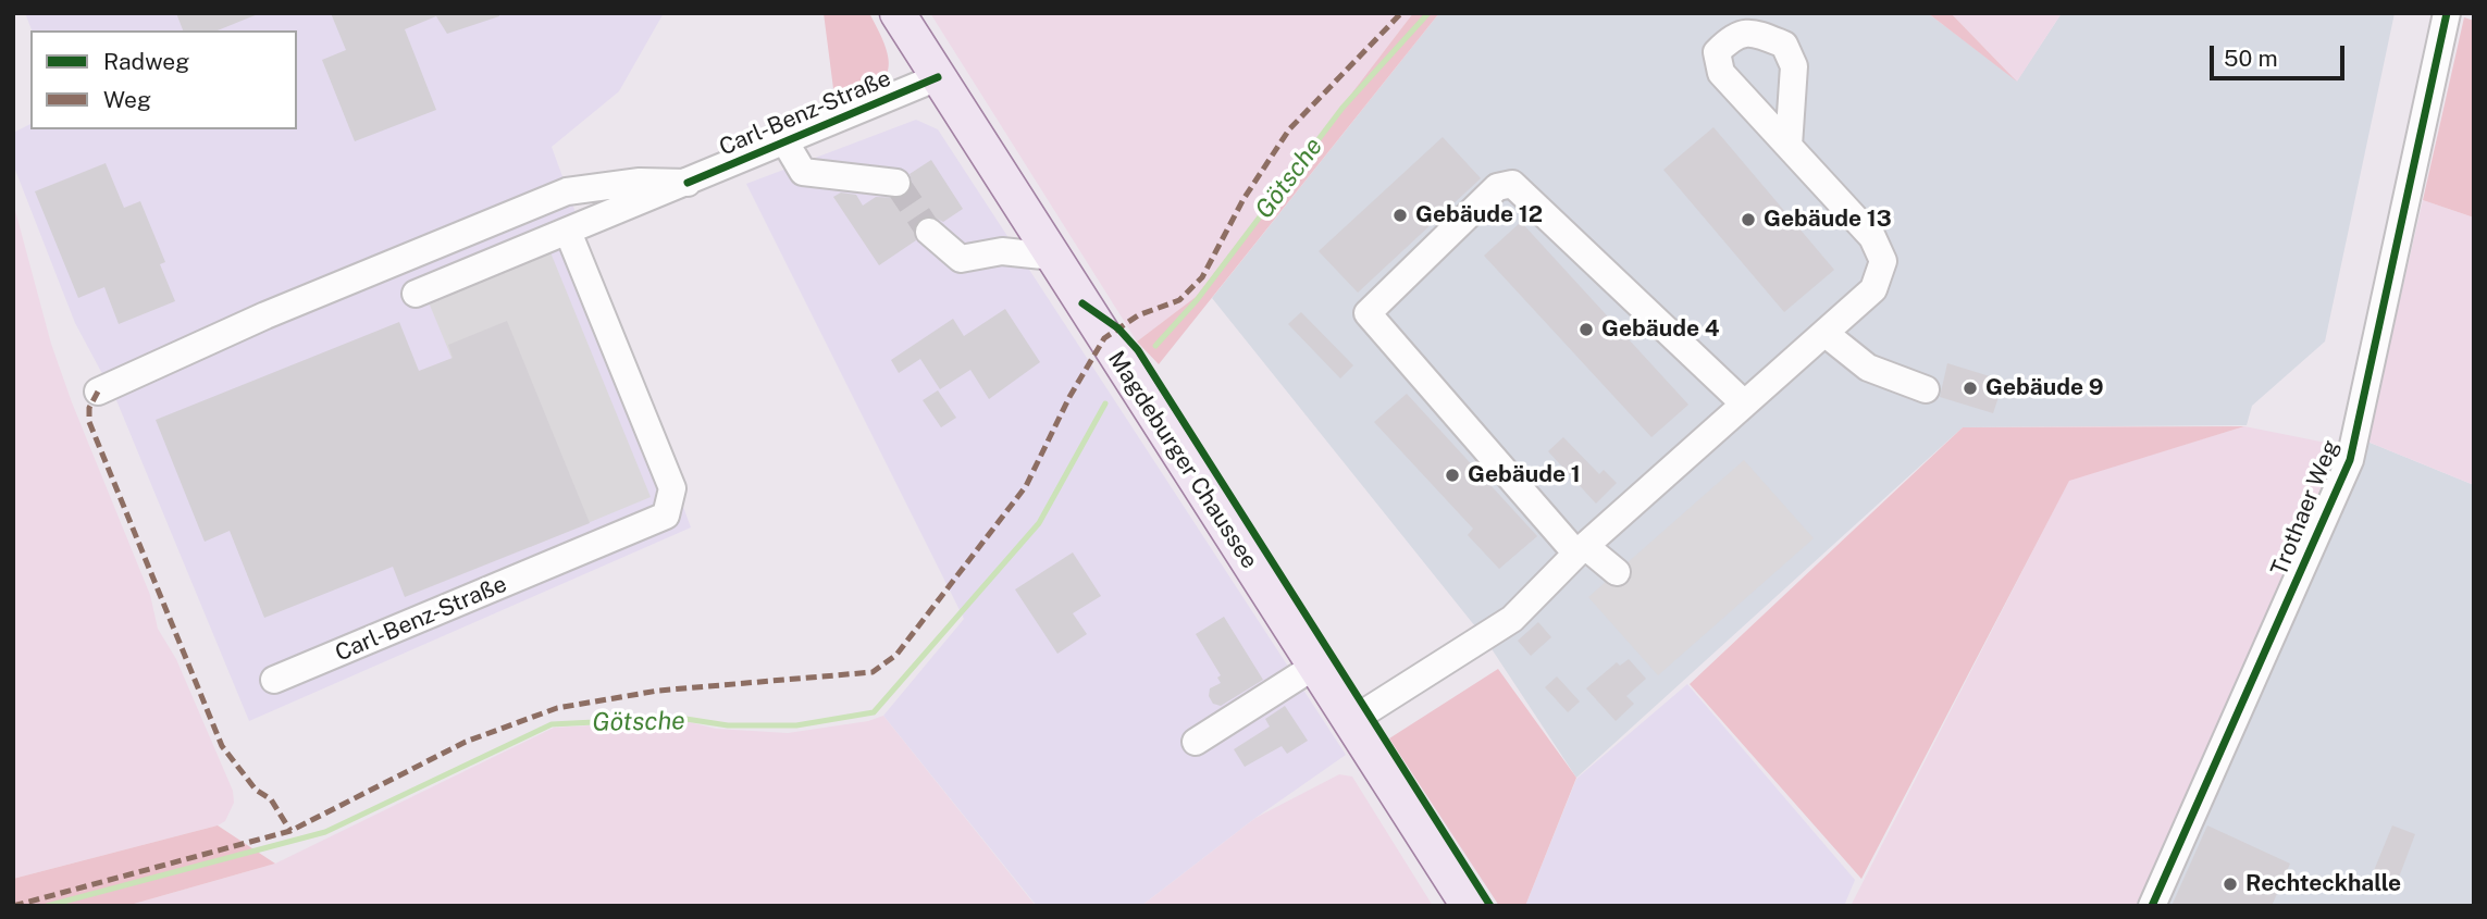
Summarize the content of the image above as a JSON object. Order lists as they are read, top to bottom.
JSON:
{
  "streets": {
    "main road": ["Magdeburger Chaussee"],
    "street": ["Carl-Benz-Straße", "Trothaer Weg"]
  },
  "crossings": [
    ["Carl-Benz-Straße", "Magdeburger Chaussee"]
  ],
  "water": ["Götsche"],
  "places": [
    "Gebäude 12",
    "Gebäude 13",
    "Gebäude 4",
    "Gebäude 9",
    "Gebäude 1",
    "Rechteckhalle"
  ],
  "legend": ["Radweg", "Weg"],
  "scale_bar": "50 m"
}
